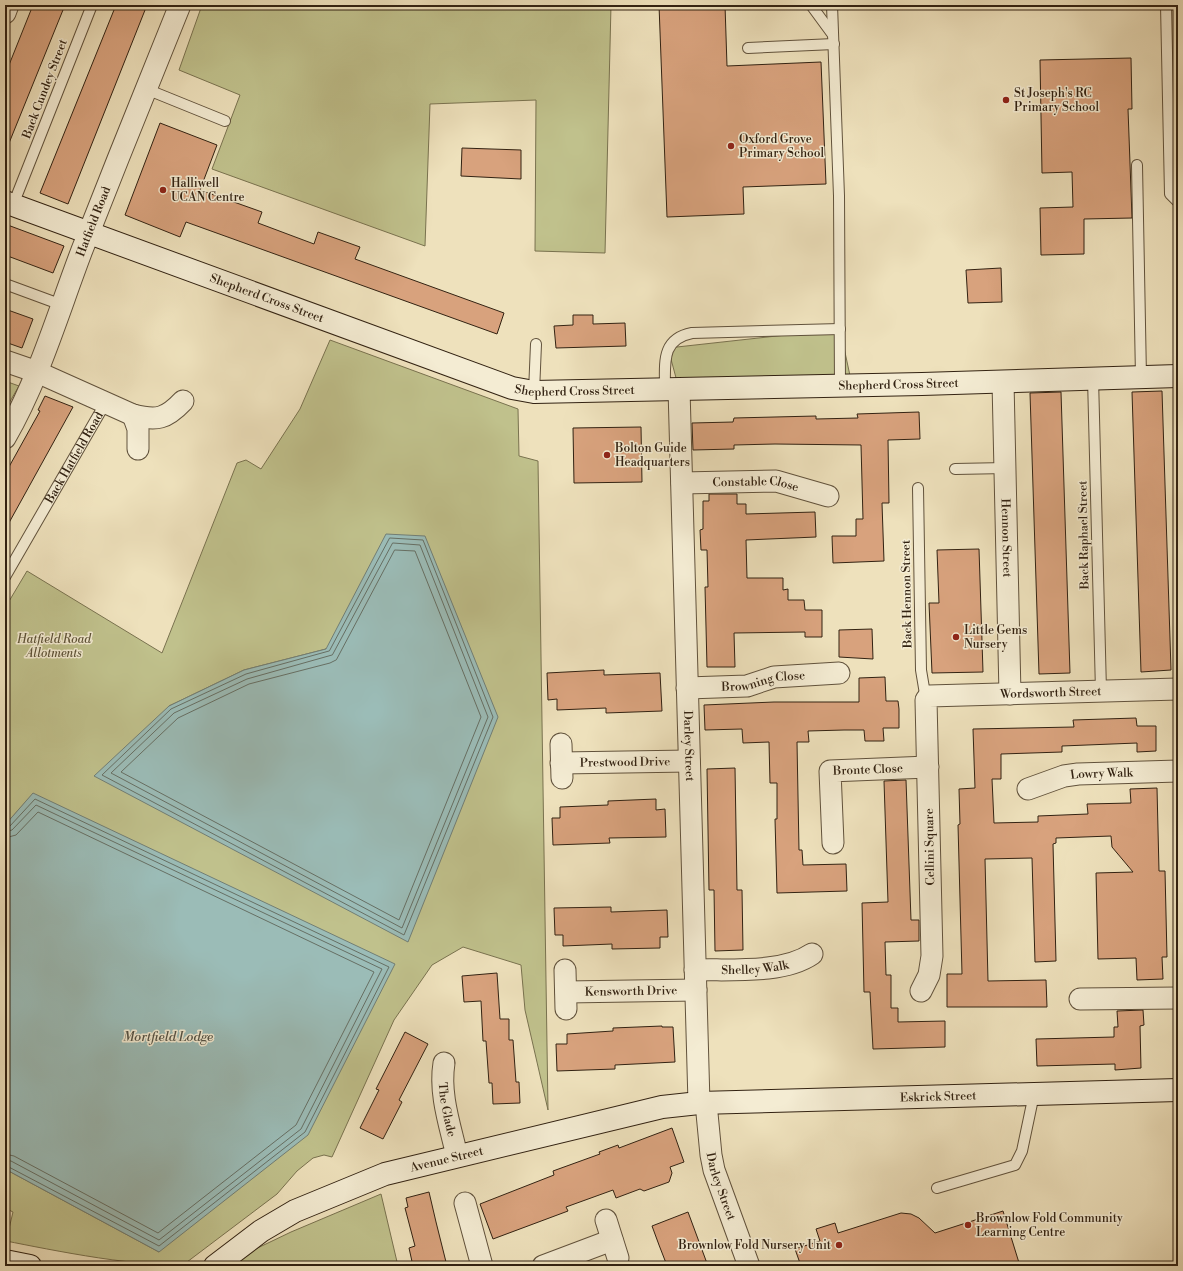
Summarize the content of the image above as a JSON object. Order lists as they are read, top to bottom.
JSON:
{
  "streets": {
    "street": [
      "Hatfield Road",
      "Shepherd Cross Street",
      "Back Hatfield Road",
      "Constable Close",
      "Hennon Street",
      "Browning Close",
      "Wordsworth Street",
      "Darley Street",
      "Prestwood Drive",
      "Bronte Close",
      "Lowry Walk",
      "Cellini Square",
      "Shelley Walk",
      "Kensworth Drive",
      "Eskrick Street",
      "The Glade",
      "Avenue Street"
    ],
    "lane": ["Back Cundey Street", "Back Raphael Street", "Back Hennon Street"]
  },
  "crossings": [
    ["Back Cundey Street", "Shepherd Cross Street"],
    ["Hatfield Road", "Shepherd Cross Street"],
    ["Hatfield Road", "Back Hatfield Road"],
    ["Shepherd Cross Street", "Back Raphael Street"],
    ["Shepherd Cross Street", "Hennon Street"],
    ["Shepherd Cross Street", "Darley Street"],
    ["Constable Close", "Darley Street"],
    ["Back Raphael Street", "Wordsworth Street"],
    ["Hennon Street", "Wordsworth Street"],
    ["Back Hennon Street", "Wordsworth Street"],
    ["Back Hennon Street", "Cellini Square"],
    ["Browning Close", "Darley Street"],
    ["Wordsworth Street", "Cellini Square"],
    ["Darley Street", "Prestwood Drive"],
    ["Darley Street", "Shelley Walk"],
    ["Darley Street", "Kensworth Drive"],
    ["Darley Street", "Eskrick Street"],
    ["Darley Street", "Avenue Street"],
    ["Bronte Close", "Cellini Square"],
    ["Shelley Walk", "Kensworth Drive"],
    ["Eskrick Street", "Avenue Street"],
    ["The Glade", "Avenue Street"]
  ],
  "water": ["Mortfield Lodge"],
  "parks": ["Hatfield Road Allotments"],
  "places": [
    "St Joseph's RC Primary School",
    "Oxford Grove Primary School",
    "Halliwell UCAN Centre",
    "Bolton Guide Headquarters",
    "Little Gems Nursery",
    "Brownlow Fold Community Learning Centre",
    "Brownlow Fold Nursery Unit"
  ]
}
